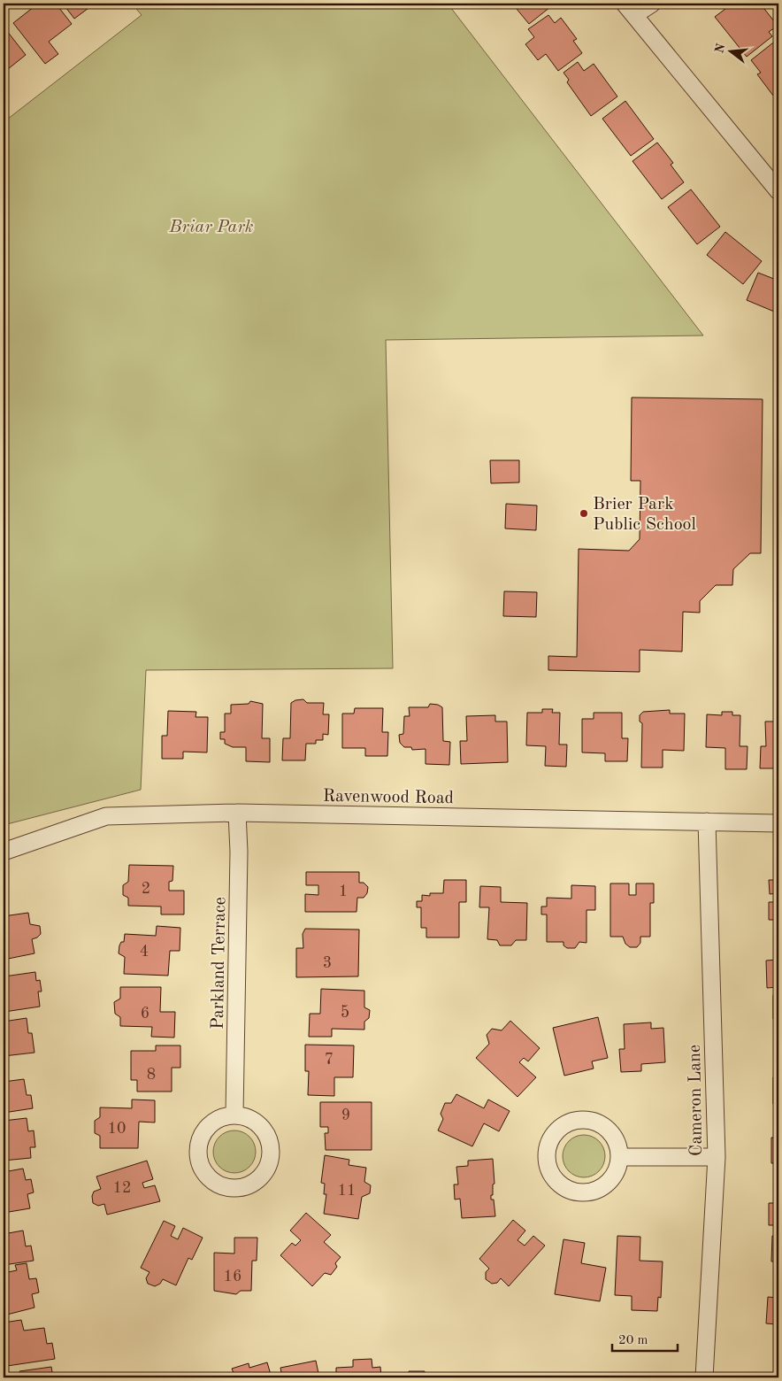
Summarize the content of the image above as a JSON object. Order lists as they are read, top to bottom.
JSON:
{
  "streets": {
    "street": ["Ravenwood Road", "Parkland Terrace", "Cameron Lane"]
  },
  "crossings": [
    ["Ravenwood Road", "Parkland Terrace"],
    ["Ravenwood Road", "Cameron Lane"]
  ],
  "parks": ["Briar Park"],
  "places": ["Brier Park Public School"],
  "house_numbers": [
    "2",
    "1",
    "4",
    "3",
    "5",
    "6",
    "7",
    "8",
    "9",
    "10",
    "12",
    "11",
    "16"
  ],
  "scale_bar": "20 m",
  "north": "left"
}
